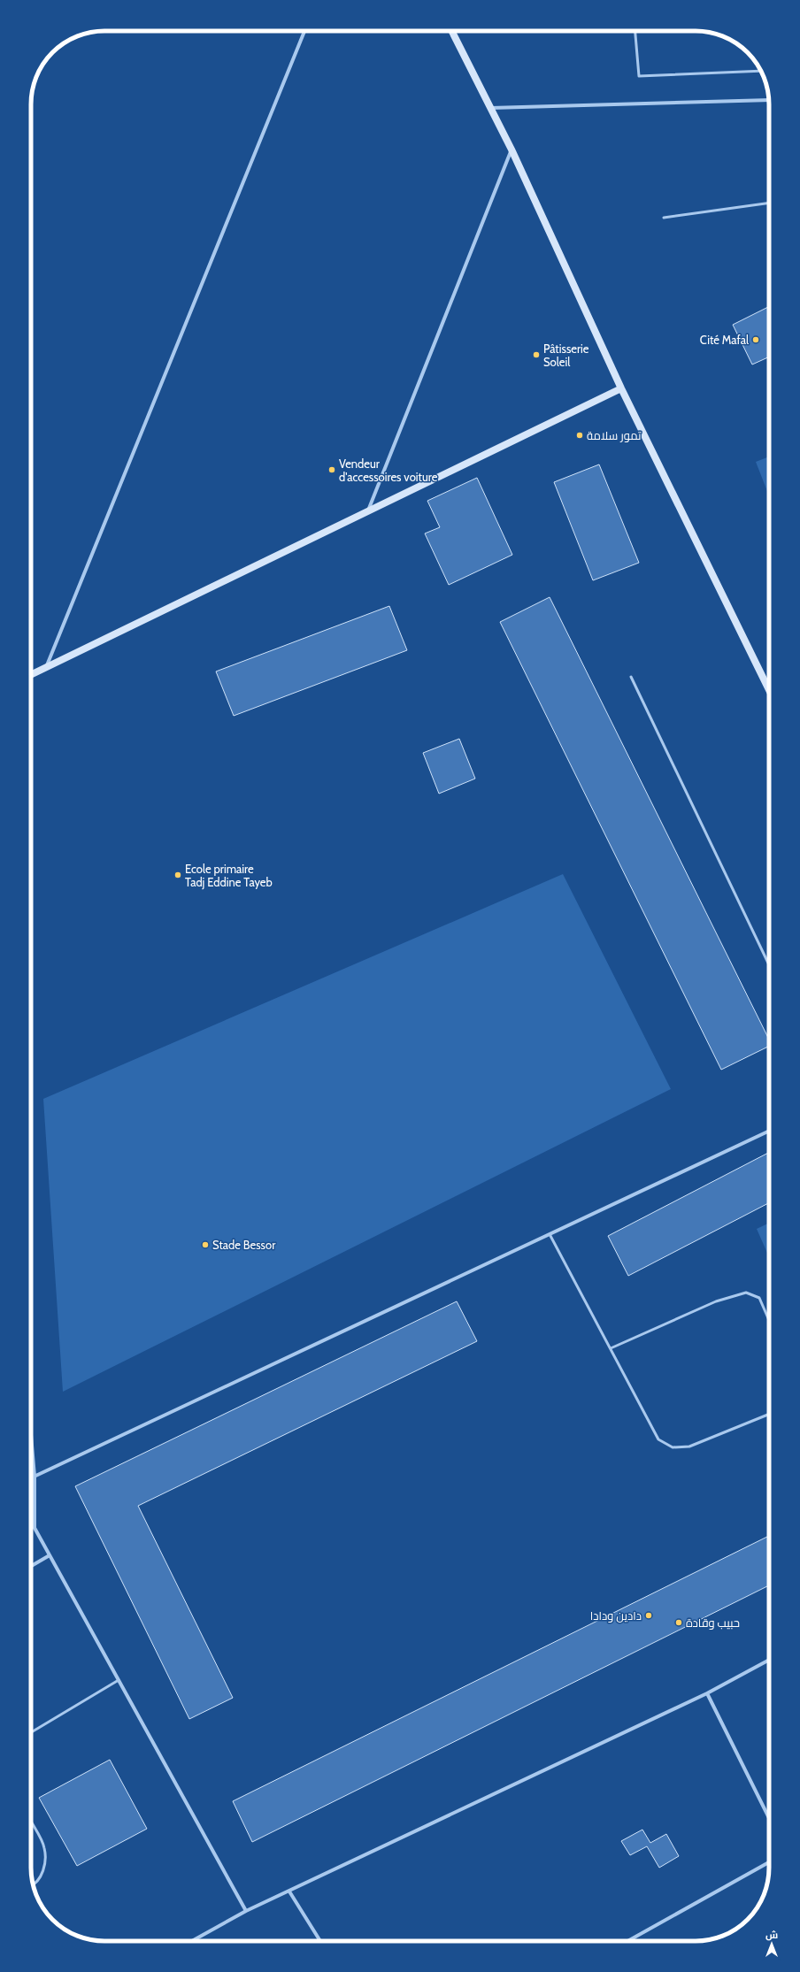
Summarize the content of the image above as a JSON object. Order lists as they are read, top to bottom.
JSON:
{
  "places": [
    "Cité Mafal",
    "Pâtisserie Soleil",
    "تمور سلامة",
    "Vendeur d'accessoires voiture",
    "Ecole primaire Tadj Eddine Tayeb",
    "Stade Bessor",
    "دادين ودادا",
    "حبيب وقادة"
  ],
  "north": "top"
}
